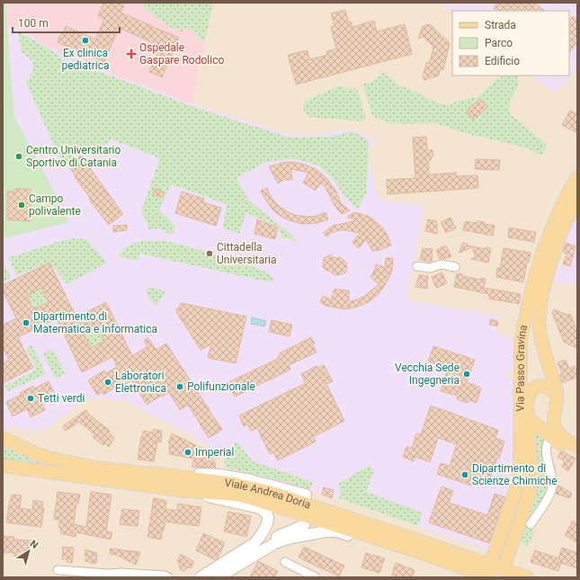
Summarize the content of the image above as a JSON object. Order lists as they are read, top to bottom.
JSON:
{
  "streets": {
    "main road": ["Via Passo Gravina", "Viale Andrea Doria"]
  },
  "crossings": [
    ["Via Passo Gravina", "Viale Andrea Doria"]
  ],
  "places": {
    "other": [
      "Ex clinica pediatrica",
      "Centro Universitario Sportivo di Catania",
      "Campo polivalente",
      "Cittadella Universitaria",
      "Dipartimento di Matematica e Informatica",
      "Vecchia Sede Ingegneria",
      "Laboratori Elettronica",
      "Polifunzionale",
      "Tetti verdi",
      "Imperial",
      "Dipartimento di Scienze Chimiche"
    ],
    "health": ["Ospedale Gaspare Rodolico"]
  },
  "legend": ["Strada", "Parco", "Edificio"],
  "scale_bar": "100 m",
  "north": "top right"
}
